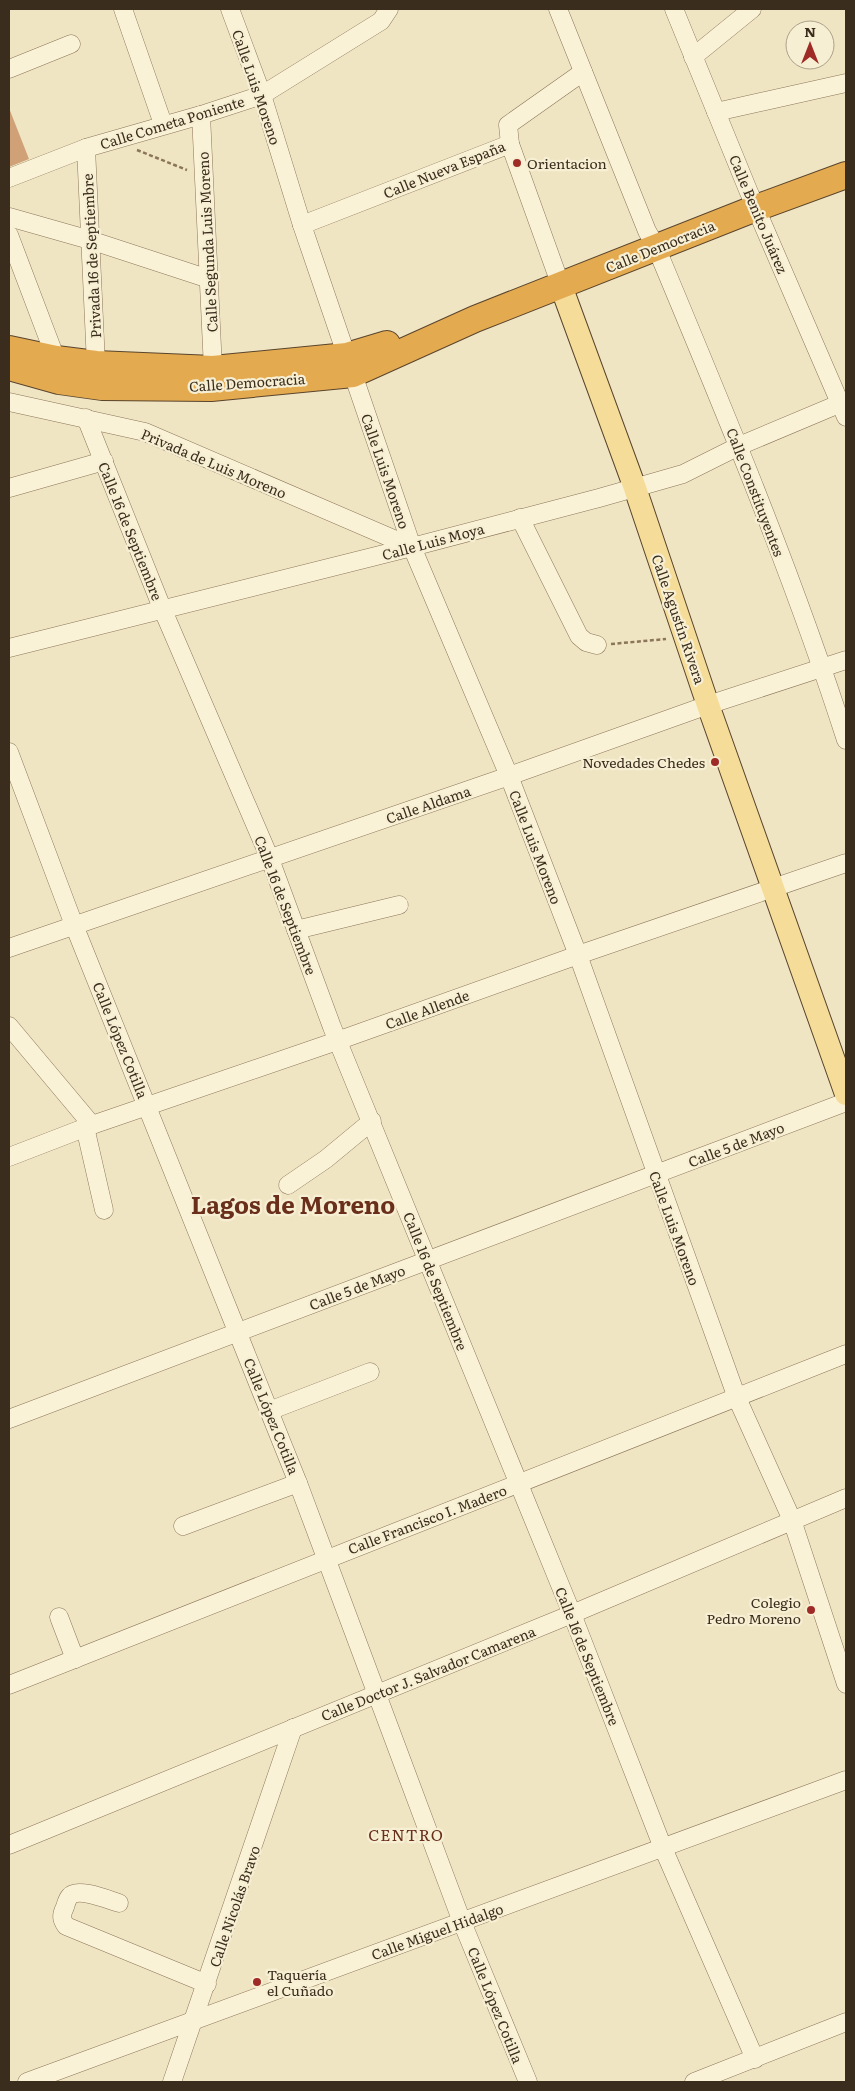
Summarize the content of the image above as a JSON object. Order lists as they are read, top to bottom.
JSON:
{
  "streets": {
    "highway": ["Calle Democracia"],
    "main road": ["Calle Agustín Rivera"],
    "street": [
      "Calle Luis Moreno",
      "Calle Cometa Poniente",
      "Calle Nueva España",
      "Calle Benito Juárez",
      "Calle Segunda Luis Moreno",
      "Privada 16 de Septiembre",
      "Privada de Luis Moreno",
      "Calle Constituyentes",
      "Calle 16 de Septiembre",
      "Calle Luis Moya",
      "Calle Aldama",
      "Calle Allende",
      "Calle López Cotilla",
      "Calle 5 de Mayo",
      "Calle Francisco I. Madero",
      "Calle Doctor J. Salvador Camarena",
      "Calle Nicolás Bravo",
      "Calle Miguel Hidalgo"
    ]
  },
  "crossings": [
    ["Calle Luis Moreno", "Calle Cometa Poniente"],
    ["Calle Luis Moreno", "Calle Nueva España"],
    ["Calle Luis Moreno", "Calle Democracia"],
    ["Calle Luis Moreno", "Privada de Luis Moreno"],
    ["Calle Luis Moreno", "Calle Luis Moya"],
    ["Calle Luis Moreno", "Calle Aldama"],
    ["Calle Luis Moreno", "Calle Allende"],
    ["Calle Luis Moreno", "Calle 5 de Mayo"],
    ["Calle Luis Moreno", "Calle Francisco I. Madero"],
    ["Calle Luis Moreno", "Calle Doctor J. Salvador Camarena"],
    ["Calle Cometa Poniente", "Calle Segunda Luis Moreno"],
    ["Calle Cometa Poniente", "Privada 16 de Septiembre"],
    ["Calle Nueva España", "Calle Constituyentes"],
    ["Calle Nueva España", "Calle Agustín Rivera"],
    ["Calle Benito Juárez", "Calle Democracia"],
    ["Calle Benito Juárez", "Calle Luis Moya"],
    ["Calle Segunda Luis Moreno", "Calle Democracia"],
    ["Calle Democracia", "Privada 16 de Septiembre"],
    ["Calle Democracia", "Calle Constituyentes"],
    ["Calle Democracia", "Calle Agustín Rivera"],
    ["Privada de Luis Moreno", "Calle 16 de Septiembre"],
    ["Privada de Luis Moreno", "Calle Luis Moya"],
    ["Calle Constituyentes", "Calle Luis Moya"],
    ["Calle Constituyentes", "Calle Aldama"],
    ["Calle 16 de Septiembre", "Calle Luis Moya"],
    ["Calle 16 de Septiembre", "Calle Aldama"],
    ["Calle 16 de Septiembre", "Calle Allende"],
    ["Calle 16 de Septiembre", "Calle 5 de Mayo"],
    ["Calle 16 de Septiembre", "Calle Francisco I. Madero"],
    ["Calle 16 de Septiembre", "Calle Doctor J. Salvador Camarena"],
    ["Calle 16 de Septiembre", "Calle Miguel Hidalgo"],
    ["Calle Luis Moya", "Calle Agustín Rivera"],
    ["Calle Agustín Rivera", "Calle Aldama"],
    ["Calle Agustín Rivera", "Calle Allende"],
    ["Calle Aldama", "Calle López Cotilla"],
    ["Calle Allende", "Calle López Cotilla"],
    ["Calle López Cotilla", "Calle 5 de Mayo"],
    ["Calle López Cotilla", "Calle Francisco I. Madero"],
    ["Calle López Cotilla", "Calle Doctor J. Salvador Camarena"],
    ["Calle López Cotilla", "Calle Miguel Hidalgo"],
    ["Calle Doctor J. Salvador Camarena", "Calle Nicolás Bravo"],
    ["Calle Nicolás Bravo", "Calle Miguel Hidalgo"]
  ],
  "districts": ["Lagos de Moreno", "CENTRO"],
  "places": [
    "Orientacion",
    "Novedades Chedes",
    "Colegio Pedro Moreno",
    "Taquería el Cuñado"
  ],
  "north": "top"
}
